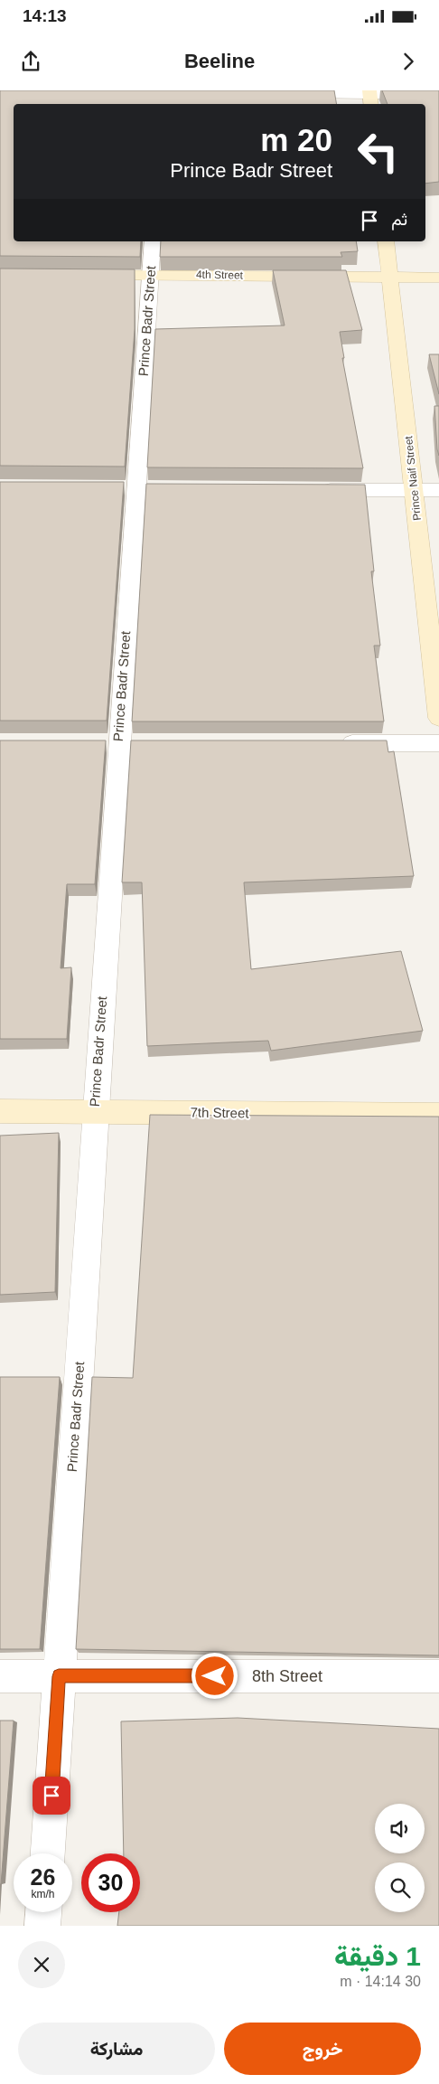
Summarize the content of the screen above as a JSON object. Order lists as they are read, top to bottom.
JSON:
{
  "streets": {
    "street": [
      "4th Street",
      "Prince Badr Street",
      "Prince Naif Street",
      "7th Street",
      "8th Street"
    ]
  },
  "crossings": [
    ["4th Street", "Prince Badr Street"],
    ["4th Street", "Prince Naif Street"],
    ["Prince Badr Street", "7th Street"],
    ["Prince Badr Street", "8th Street"]
  ],
  "page": {
    "status": "14:13",
    "header": "Beeline",
    "turn": ["20 m", "Prince Badr Street"],
    "then": "ثم",
    "speed": "26 km/h",
    "limit": "30",
    "heading": ["1 دقيقة", "30 m · 14:14"],
    "buttons": ["خروج", "مشاركة"]
  }
}
